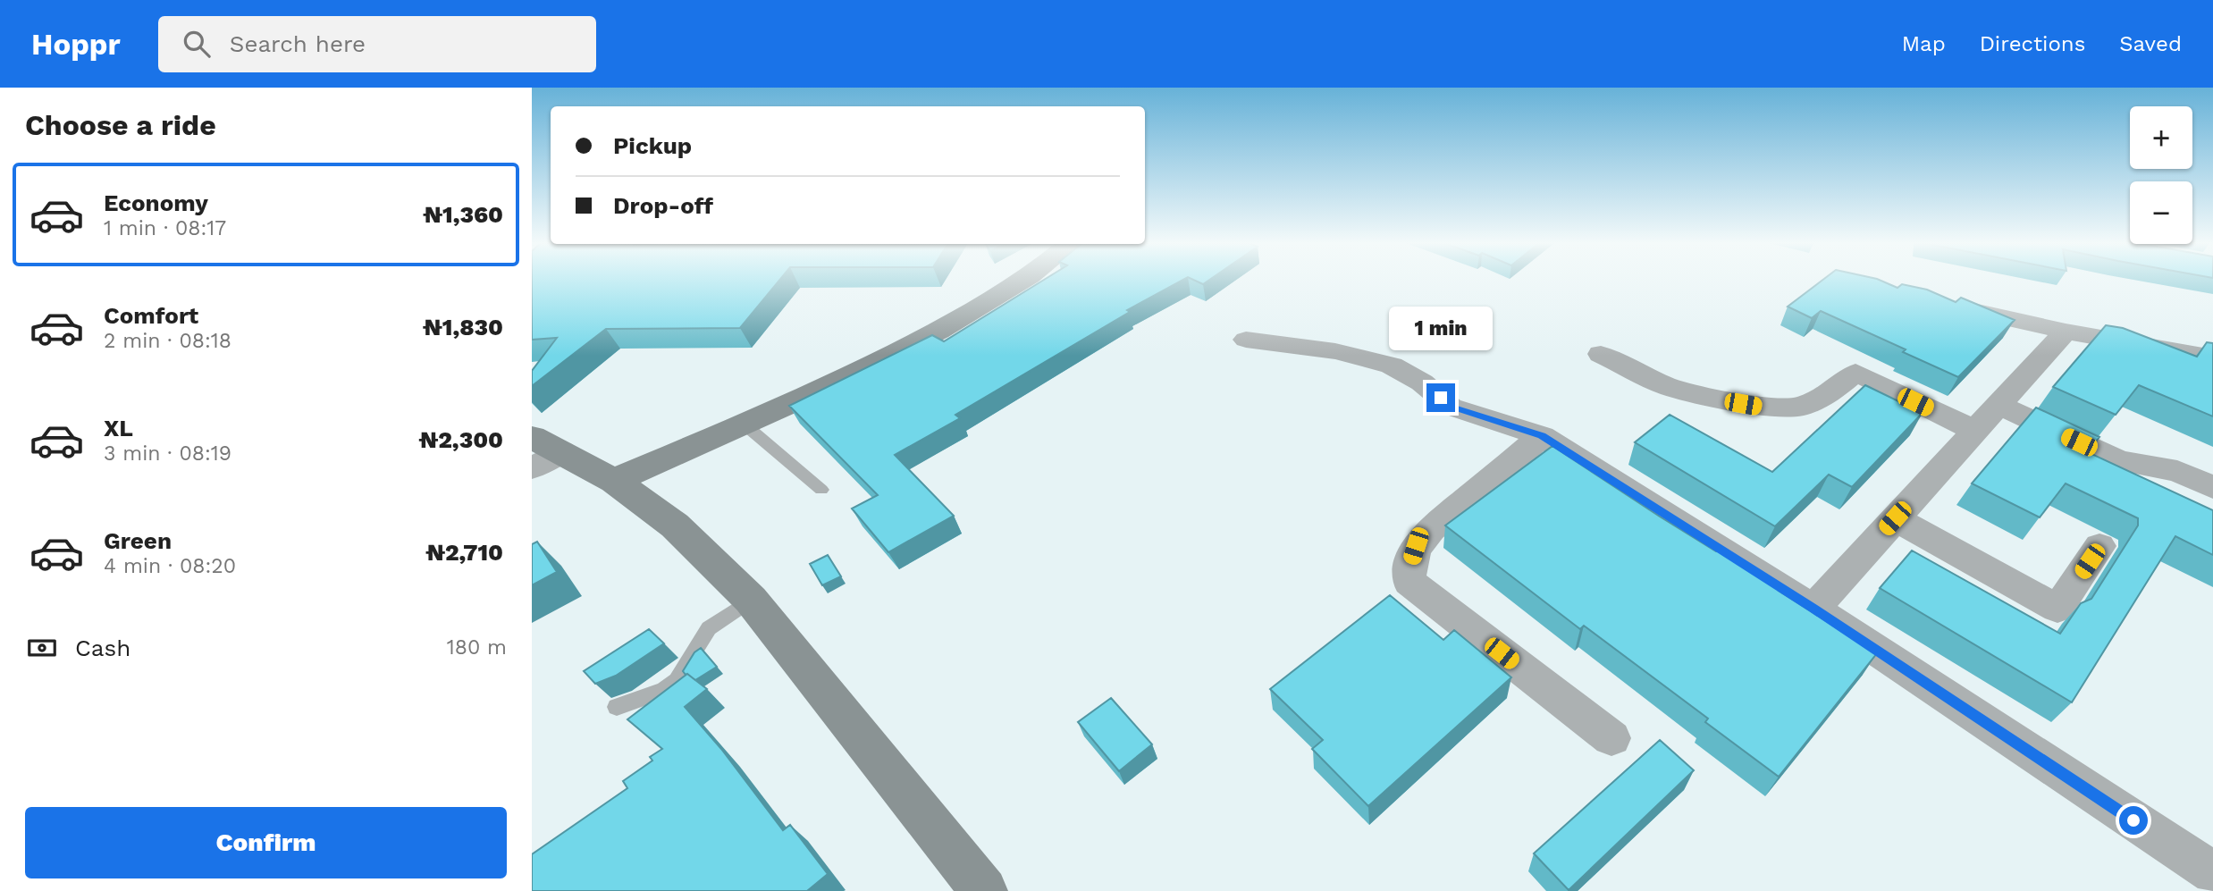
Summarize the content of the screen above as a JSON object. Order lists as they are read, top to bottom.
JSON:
{
  "page": {
    "header": "Hoppr",
    "search": "Search here",
    "nav": ["Map", "Directions", "Saved"],
    "heading": "Choose a ride",
    "map_buttons": ["+", "−"],
    "banner": ["Pickup", "Drop-off"],
    "list": [
      {
        "name": "Economy",
        "note": "1 min · 08:17",
        "value": "₦1,360"
      },
      {
        "name": "Comfort",
        "note": "2 min · 08:18",
        "value": "₦1,830"
      },
      {
        "name": "XL",
        "note": "3 min · 08:19",
        "value": "₦2,300"
      },
      {
        "name": "Green",
        "note": "4 min · 08:20",
        "value": "₦2,710"
      }
    ],
    "bubble": "1 min",
    "pay": ["Cash", "180 m"],
    "buttons": "Confirm"
  }
}
